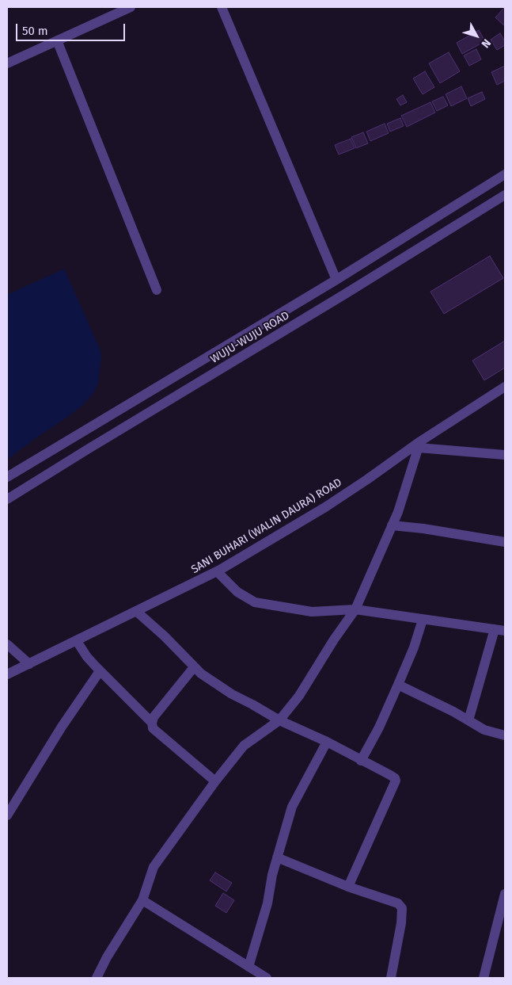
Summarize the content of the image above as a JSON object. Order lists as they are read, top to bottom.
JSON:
{
  "streets": {
    "street": ["WUJU-WUJU ROAD", "SANI BUHARI (WALIN DAURA) ROAD"]
  },
  "scale_bar": "50 m",
  "north": "bottom right"
}
